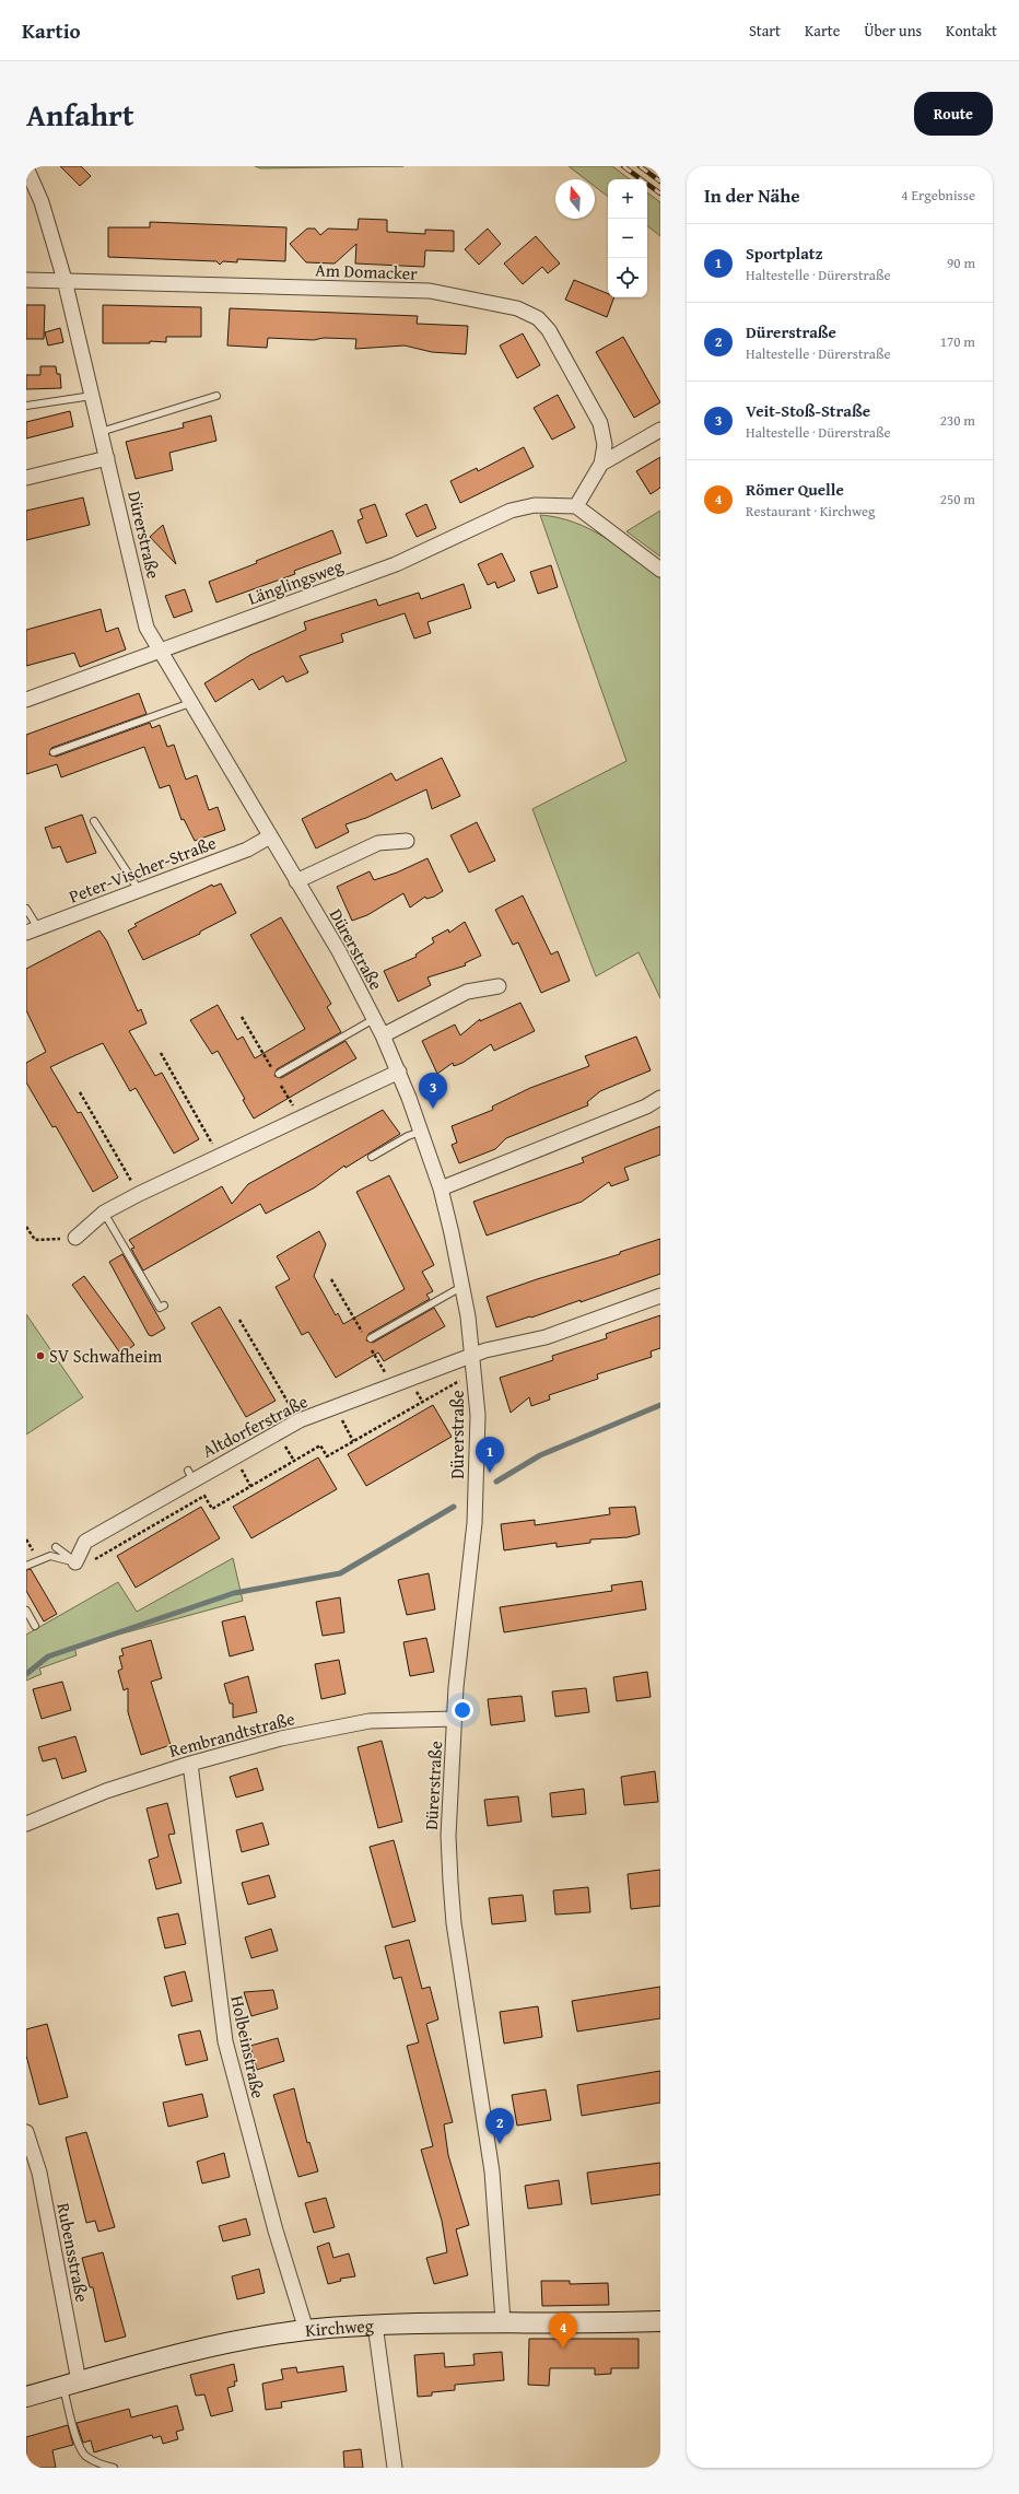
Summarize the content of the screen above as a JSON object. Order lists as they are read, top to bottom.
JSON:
{
  "streets": {
    "street": [
      "Am Domacker",
      "Dürerstraße",
      "Länglingsweg",
      "Peter-Vischer-Straße",
      "Altdorferstraße",
      "Rembrandtstraße",
      "Holbeinstraße",
      "Rubensstraße",
      "Kirchweg"
    ]
  },
  "crossings": [
    ["Am Domacker", "Dürerstraße"],
    ["Dürerstraße", "Länglingsweg"],
    ["Dürerstraße", "Peter-Vischer-Straße"],
    ["Dürerstraße", "Altdorferstraße"],
    ["Dürerstraße", "Rembrandtstraße"],
    ["Dürerstraße", "Kirchweg"],
    ["Rembrandtstraße", "Holbeinstraße"],
    ["Holbeinstraße", "Kirchweg"],
    ["Rubensstraße", "Kirchweg"]
  ],
  "places": ["SV Schwafheim"],
  "north": "top",
  "page": {
    "header": "Kartio",
    "nav": [
      "Start",
      "Karte",
      "Über uns",
      "Kontakt"
    ],
    "title": "Anfahrt",
    "buttons": "Route",
    "heading": ["In der Nähe", "4 Ergebnisse"],
    "map_buttons": ["+", "−"],
    "list": [
      {
        "mark": "1",
        "name": "Sportplatz",
        "note": "Haltestelle · Dürerstraße",
        "value": "90 m"
      },
      {
        "mark": "2",
        "name": "Dürerstraße",
        "note": "Haltestelle · Dürerstraße",
        "value": "170 m"
      },
      {
        "mark": "3",
        "name": "Veit-Stoß-Straße",
        "note": "Haltestelle · Dürerstraße",
        "value": "230 m"
      },
      {
        "mark": "4",
        "name": "Römer Quelle",
        "note": "Restaurant · Kirchweg",
        "value": "250 m"
      }
    ],
    "pins": [
      "3",
      "1",
      "2",
      "4"
    ]
  }
}
